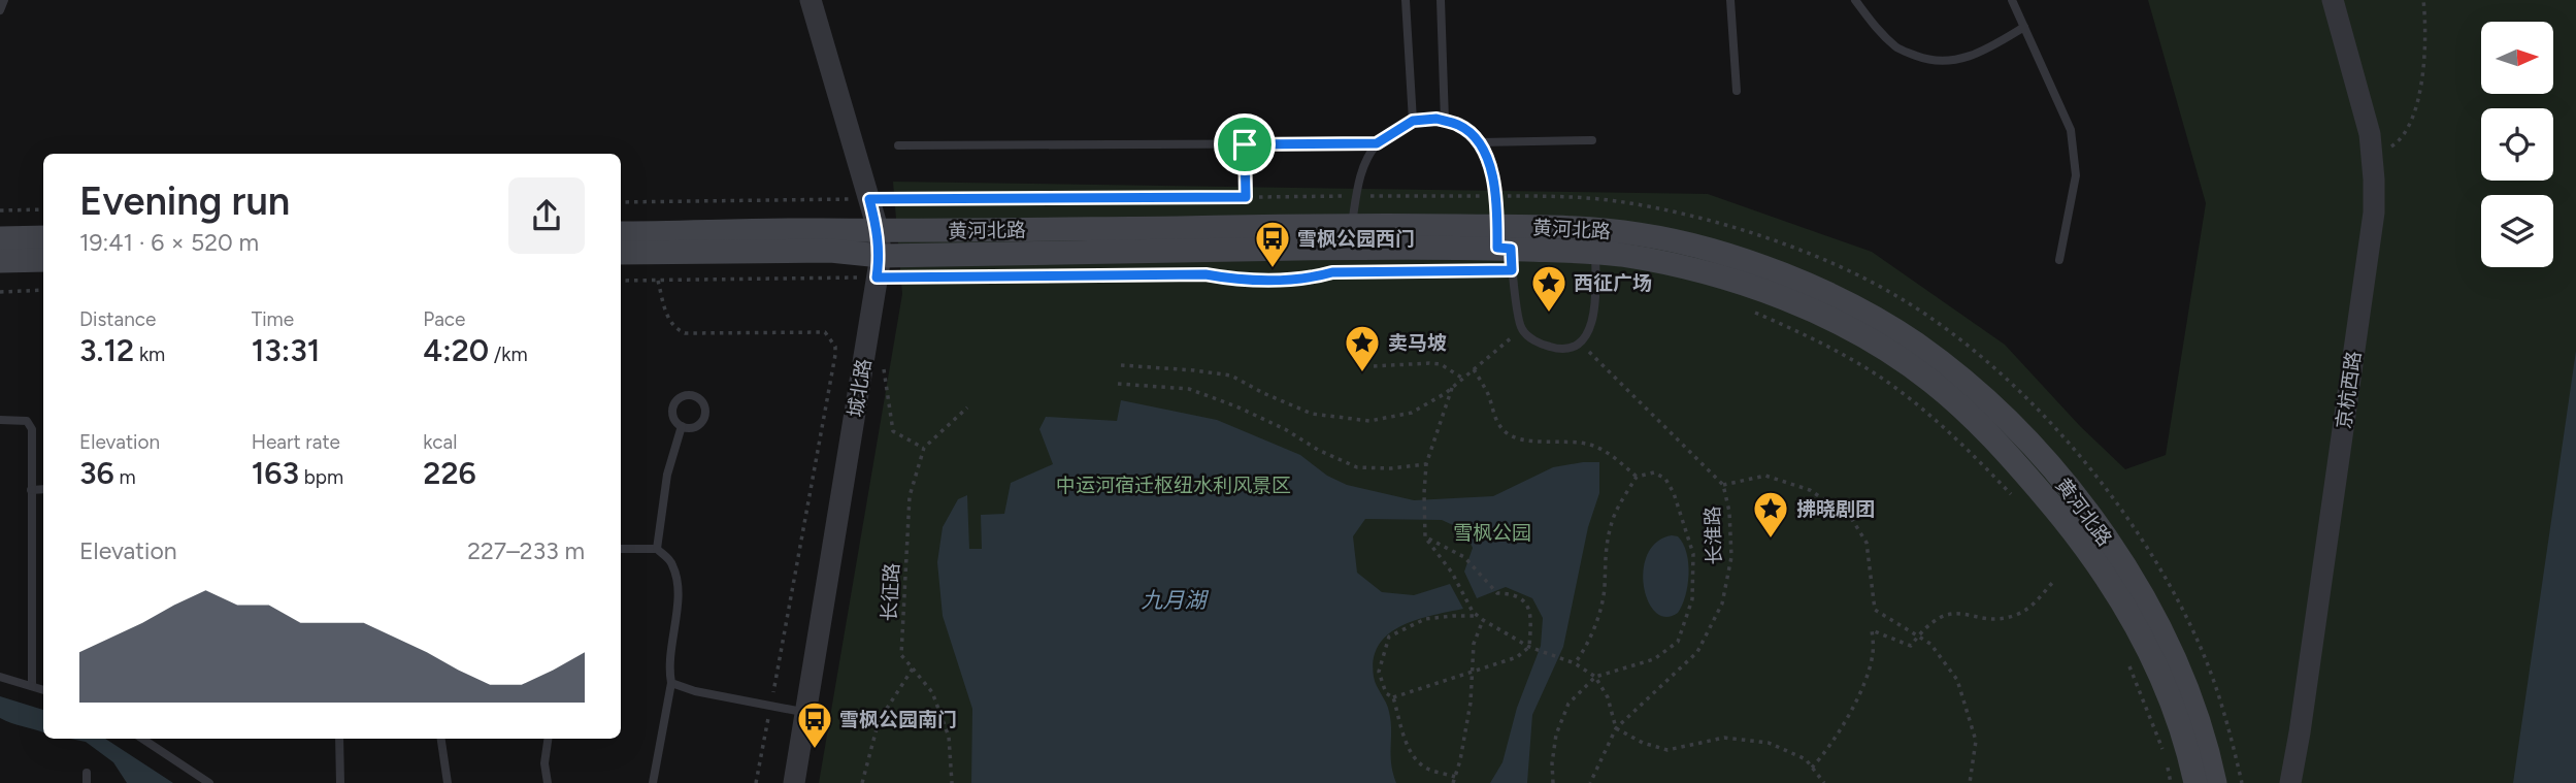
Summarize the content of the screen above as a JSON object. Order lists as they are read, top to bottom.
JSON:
{
  "streets": {
    "main road": ["黄河北路"],
    "street": ["城北路", "京杭西路"],
    "path": ["长淮路", "长征路"]
  },
  "crossings": [
    ["黄河北路", "城北路"]
  ],
  "water": ["九月湖"],
  "parks": ["中运河宿迁枢纽水利风景区", "雪枫公园"],
  "places": {
    "bus stop": ["雪枫公园西门", "雪枫公园南门"],
    "place": ["西征广场", "卖马坡", "拂晓剧团"]
  },
  "north": "right",
  "page": {
    "heading": ["Evening run", "19:41 · 6 × 520 m"],
    "stats": [
      ["Distance", "3.12 km"],
      ["Time", "13:31"],
      ["Pace", "4:20 /km"],
      ["Elevation", "36 m"],
      ["Heart rate", "163 bpm"],
      ["kcal", "226"]
    ],
    "chart": ["Elevation", "227–233 m"]
  }
}
